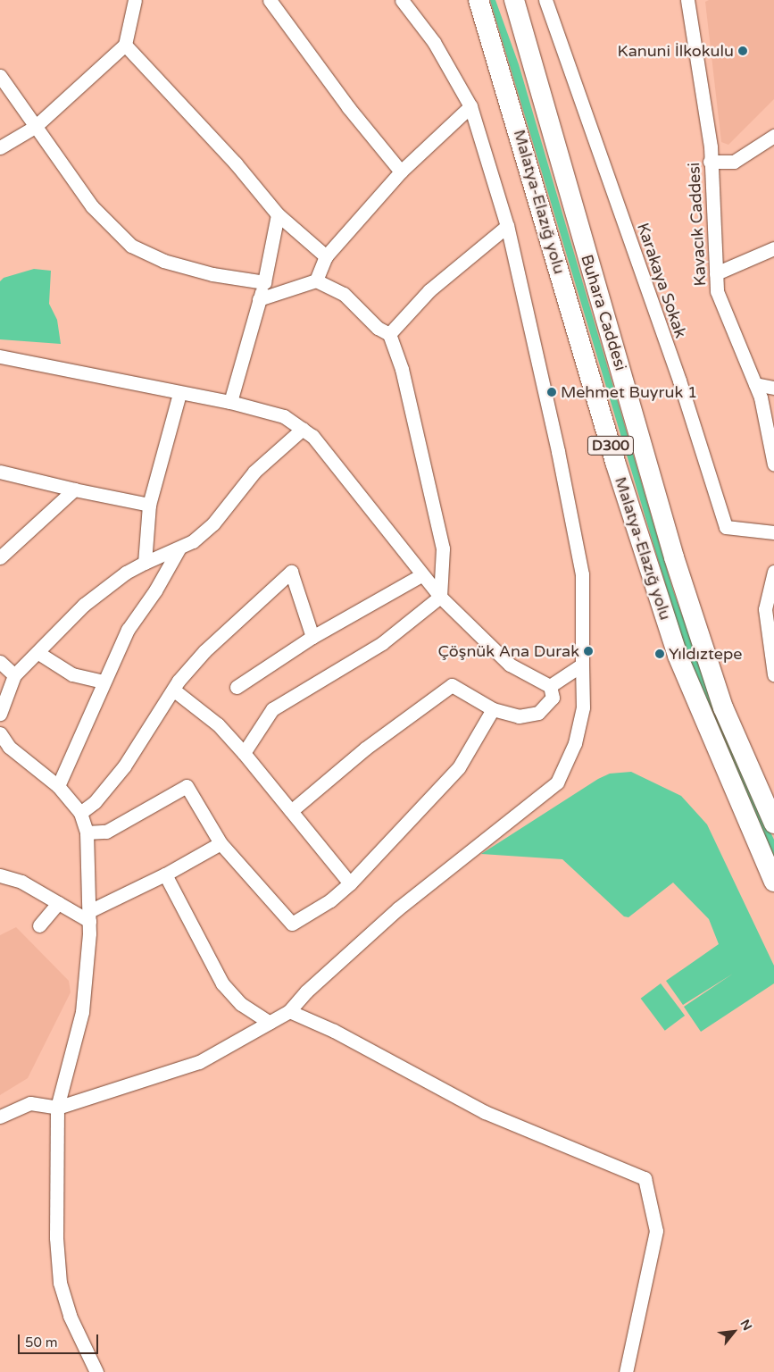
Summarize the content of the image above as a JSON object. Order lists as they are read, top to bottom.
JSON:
{
  "streets": {
    "highway": ["Malatya-Elazığ yolu", "Buhara Caddesi", "D300"],
    "street": ["Kavacık Caddesi", "Karakaya Sokak"]
  },
  "places": [
    "Kanuni İlkokulu",
    "Mehmet Buyruk 1",
    "Çöşnük Ana Durak",
    "Yıldıztepe"
  ],
  "scale_bar": "50 m",
  "north": "top right"
}
